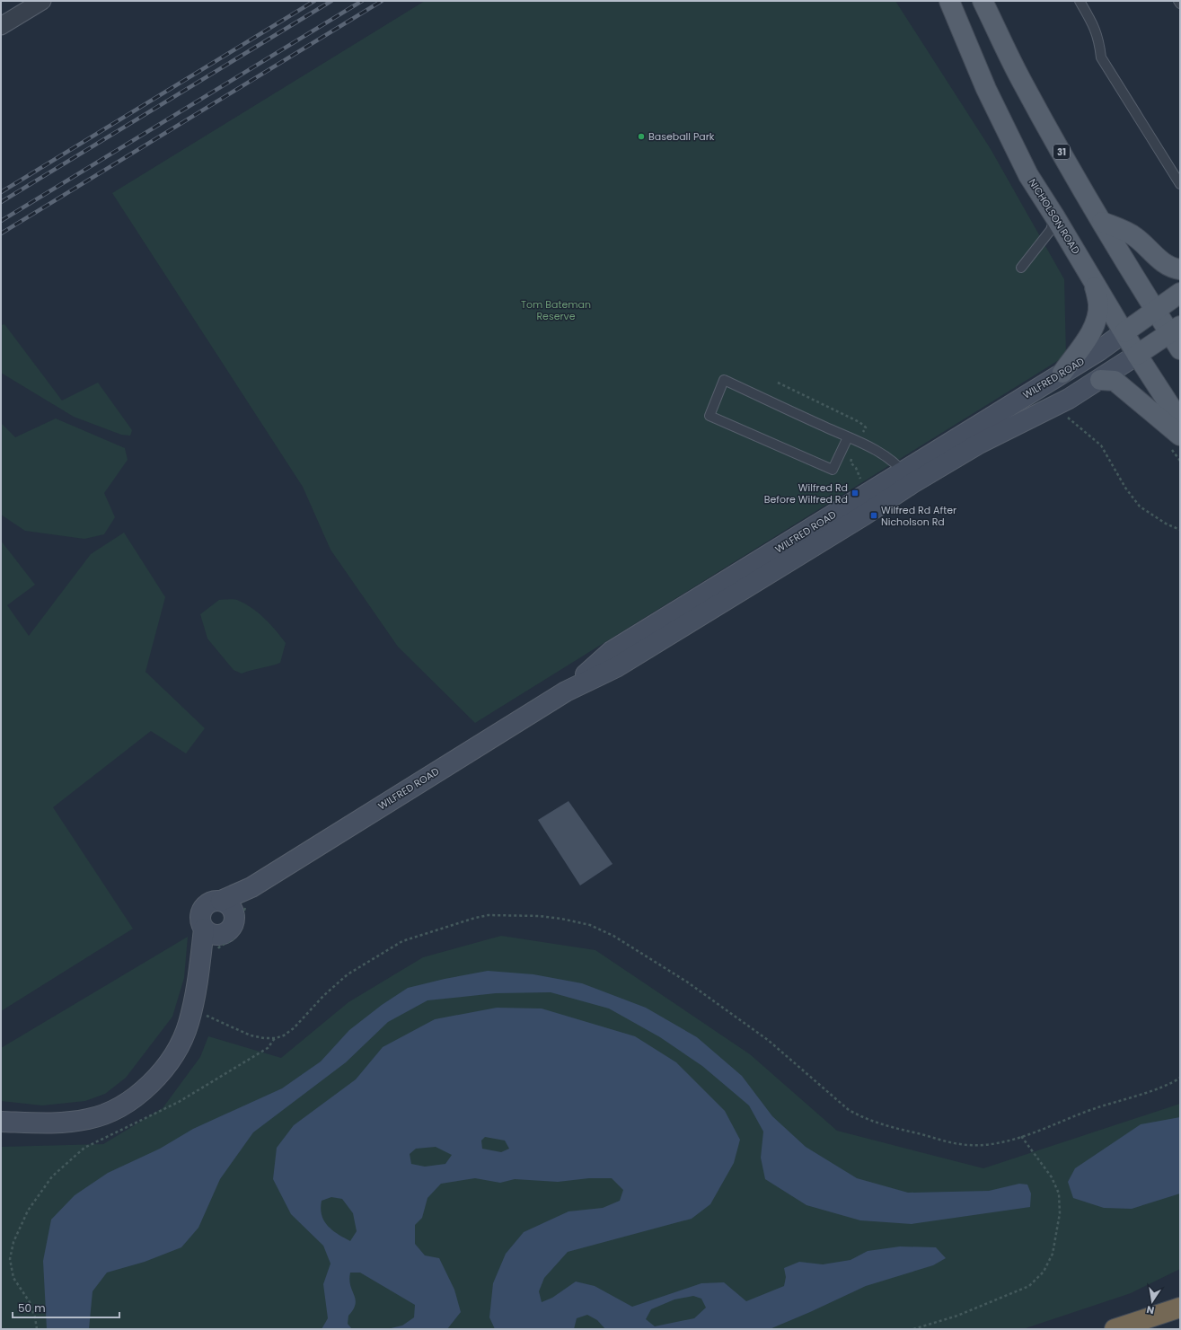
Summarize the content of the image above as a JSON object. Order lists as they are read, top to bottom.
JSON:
{
  "streets": {
    "main road": ["31", "NICHOLSON ROAD", "WILFRED ROAD"]
  },
  "crossings": [
    ["NICHOLSON ROAD", "WILFRED ROAD"]
  ],
  "parks": ["Tom Bateman Reserve"],
  "places": {
    "other": ["Baseball Park"],
    "transit": ["Wilfred Rd Before Wilfred Rd", "Wilfred Rd After Nicholson Rd"]
  },
  "scale_bar": "50 m",
  "north": "bottom"
}
